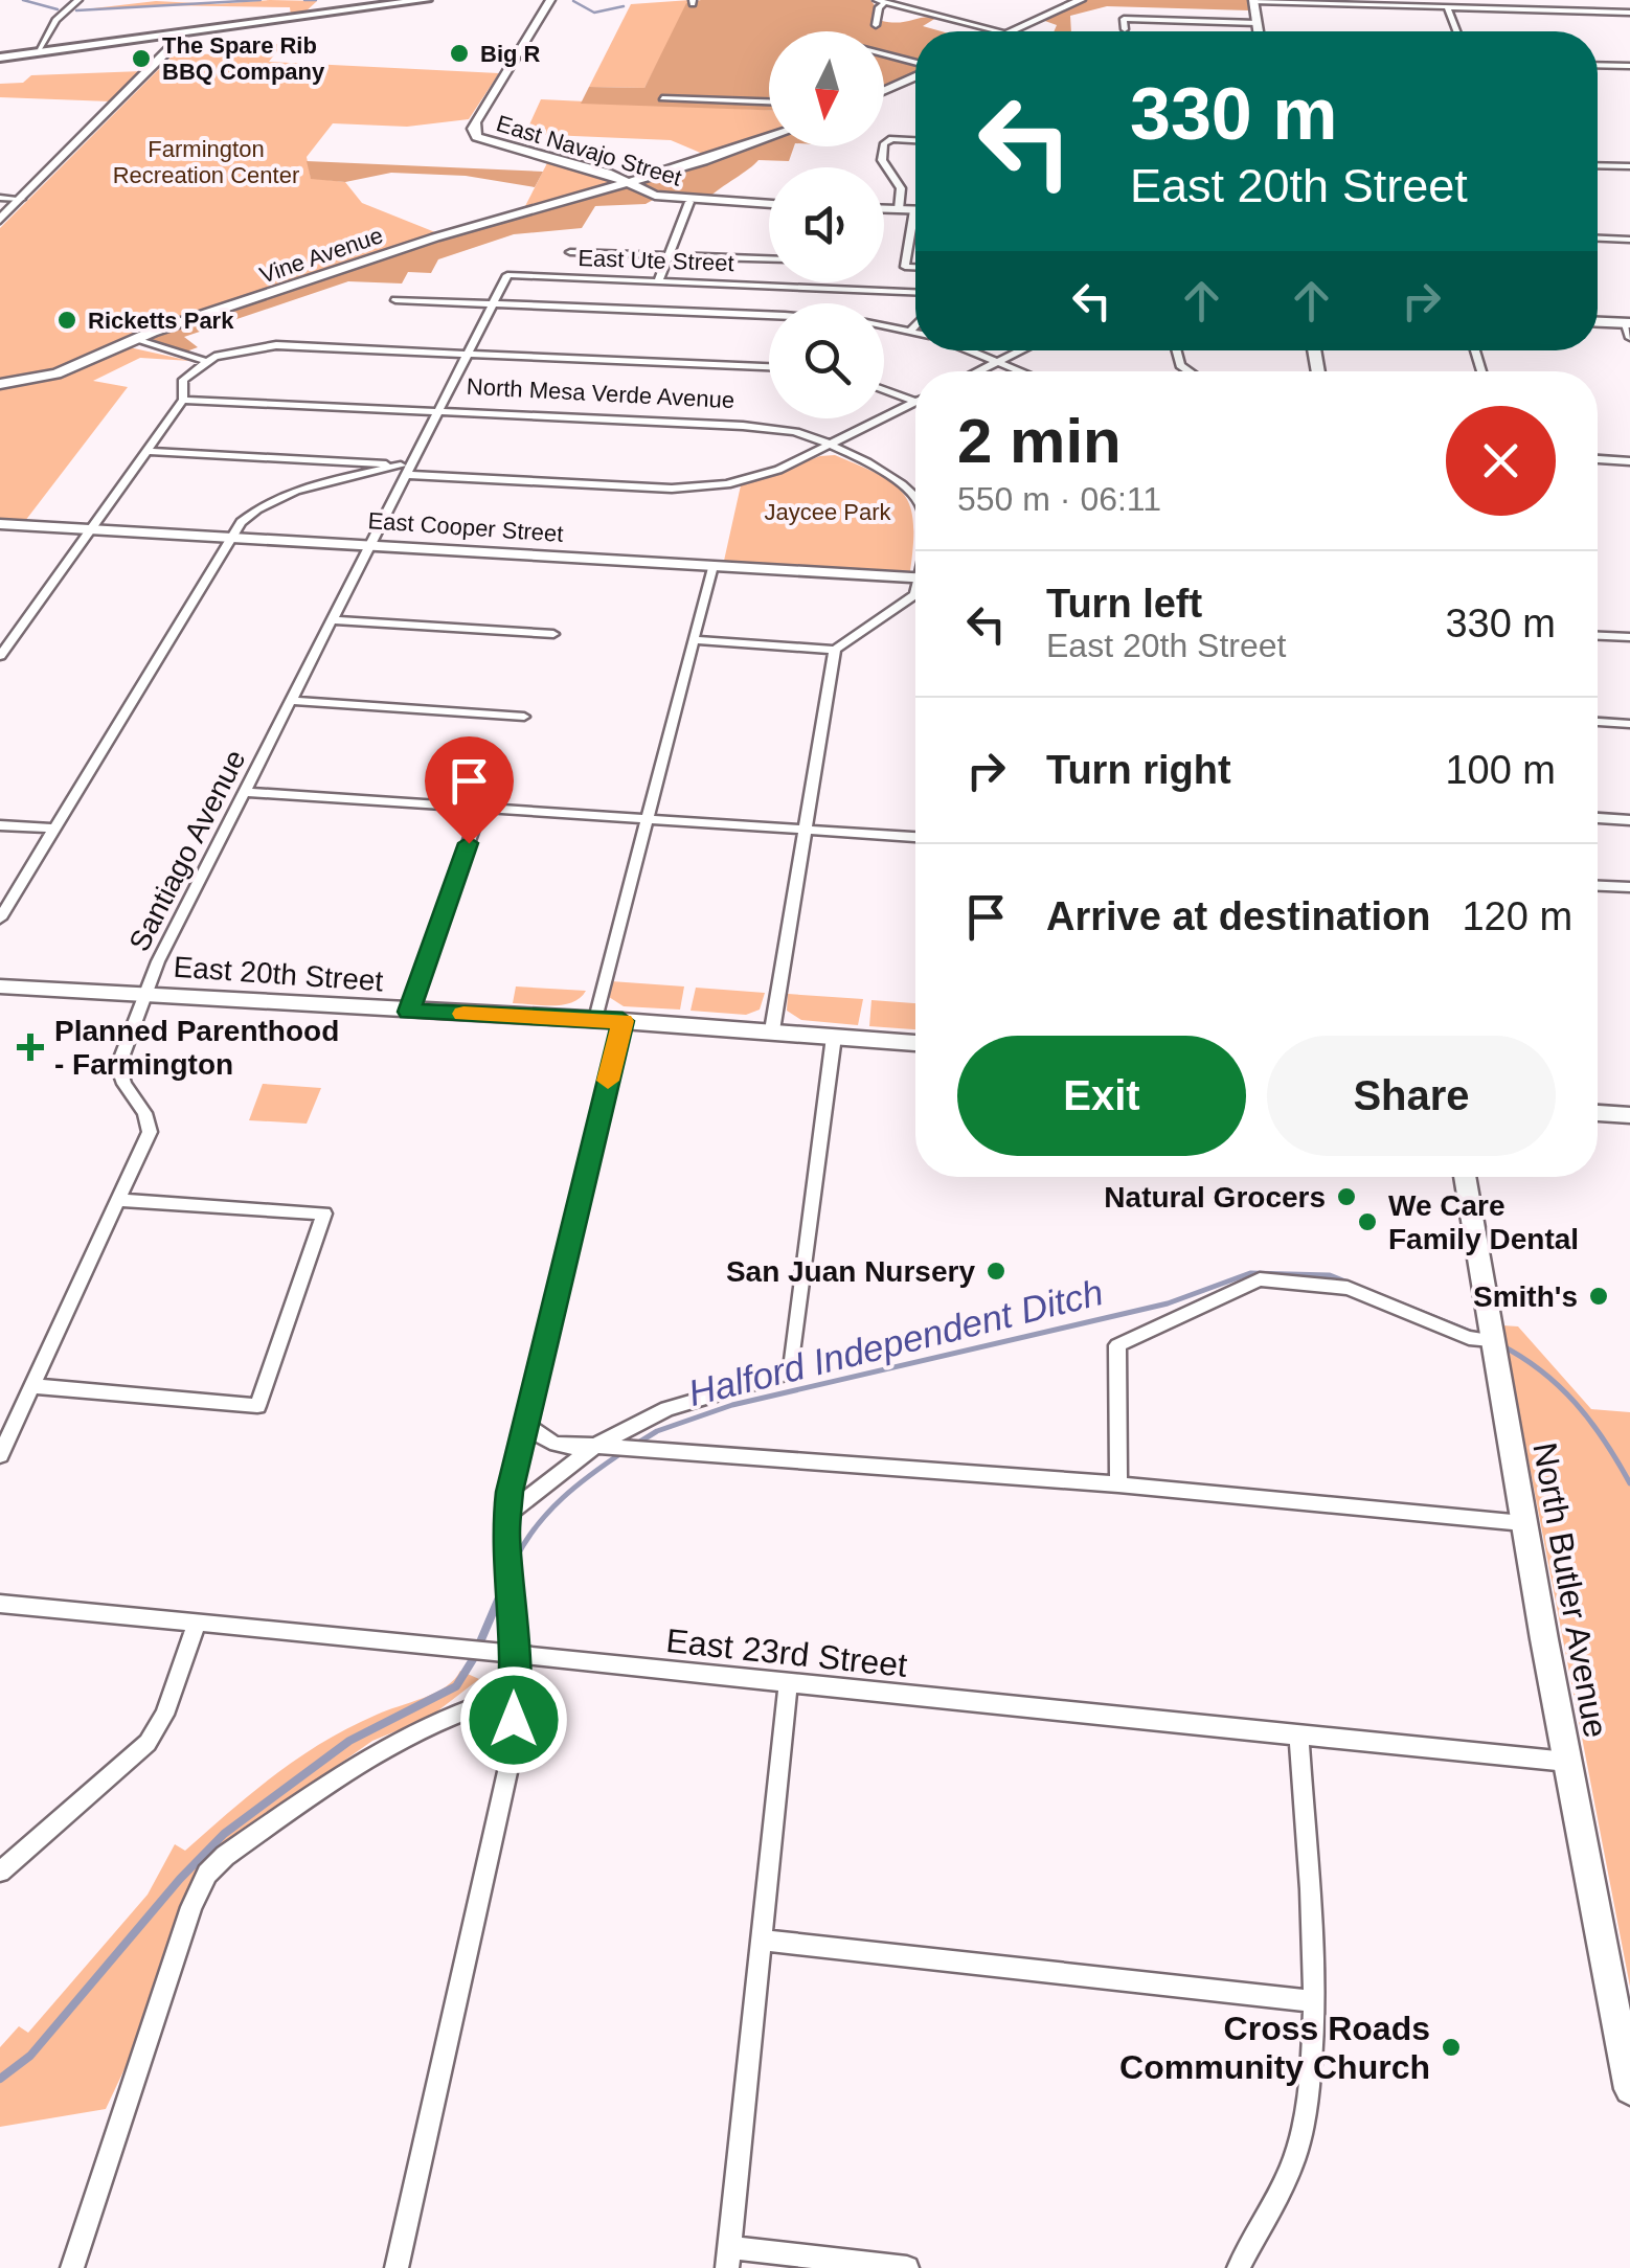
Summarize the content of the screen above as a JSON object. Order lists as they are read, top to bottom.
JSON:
{
  "streets": {
    "street": [
      "East Navajo Street",
      "Vine Avenue",
      "East Ute Street",
      "North Mesa Verde Avenue",
      "East Cooper Street",
      "Santiago Avenue",
      "East 20th Street",
      "North Butler Avenue",
      "East 23rd Street"
    ]
  },
  "crossings": [
    ["East Navajo Street", "Vine Avenue"],
    ["East Ute Street", "Santiago Avenue"],
    ["North Mesa Verde Avenue", "Santiago Avenue"],
    ["East Cooper Street", "Santiago Avenue"],
    ["Santiago Avenue", "East 20th Street"],
    ["North Butler Avenue", "East 23rd Street"]
  ],
  "water": ["Halford Independent Ditch"],
  "parks": ["Farmington Recreation Center", "Jaycee Park"],
  "places": {
    "other": [
      "Big R",
      "The Spare Rib BBQ Company",
      "Ricketts Park",
      "Natural Grocers",
      "We Care Family Dental",
      "San Juan Nursery",
      "Smith's",
      "Cross Roads Community Church"
    ],
    "health": ["Planned Parenthood - Farmington"]
  },
  "north": "bottom",
  "page": {
    "turn": ["330 m", "East 20th Street"],
    "heading": ["2 min", "550 m · 06:11"],
    "list": [
      {
        "name": "Turn left",
        "note": "East 20th Street",
        "value": "330 m"
      },
      {
        "name": "Turn right",
        "value": "100 m"
      },
      {
        "name": "Arrive at destination",
        "value": "120 m"
      }
    ],
    "buttons": ["Exit", "Share"]
  }
}
